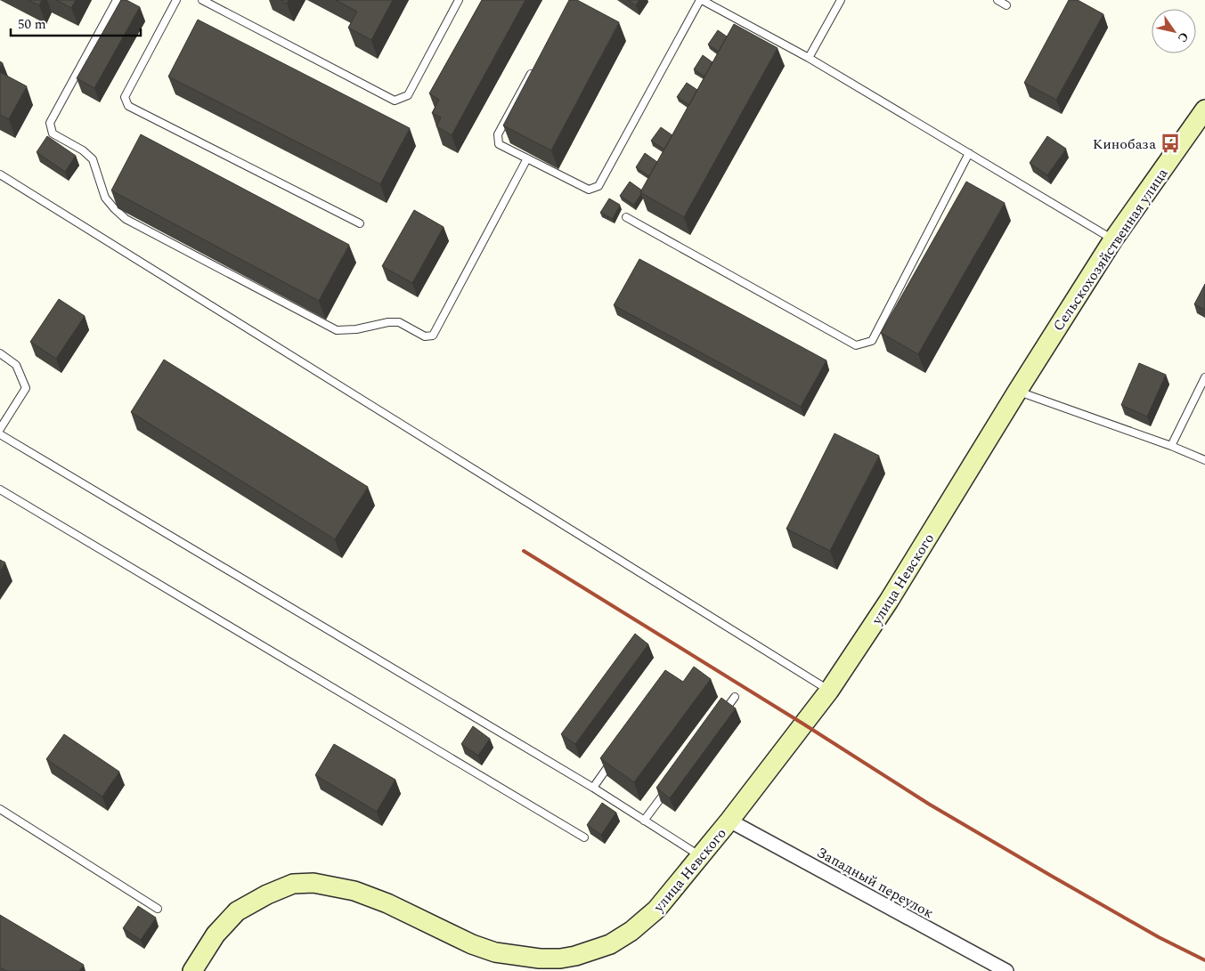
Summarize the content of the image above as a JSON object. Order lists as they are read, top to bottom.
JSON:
{
  "streets": {
    "main road": ["Сельскохозяйственная улица", "улица Невского"],
    "street": ["Западный переулок"]
  },
  "crossings": [
    ["Сельскохозяйственная улица", "улица Невского"],
    ["улица Невского", "Западный переулок"]
  ],
  "places": {
    "bus stop": ["Кинобаза"]
  },
  "scale_bar": "50 m",
  "north": "bottom right"
}
